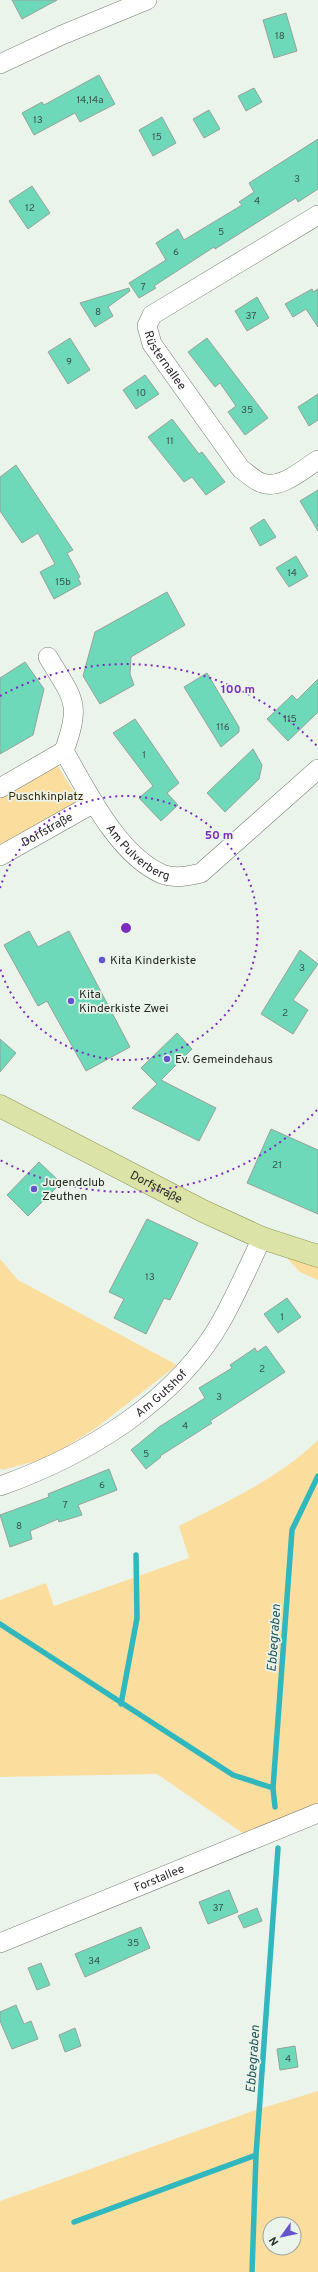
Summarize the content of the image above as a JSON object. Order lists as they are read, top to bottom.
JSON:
{
  "streets": {
    "main road": ["Dorfstraße"],
    "street": [
      "Rüsternallee",
      "Am Pulverberg",
      "Am Gutshof",
      "Forstallee"
    ]
  },
  "crossings": [
    ["Dorfstraße", "Am Pulverberg"],
    ["Dorfstraße", "Am Gutshof"]
  ],
  "water": ["Ebbegraben"],
  "parks": ["Puschkinplatz"],
  "places": [
    "Kita Kinderkiste",
    "Kita Kinderkiste Zwei",
    "Ev. Gemeindehaus",
    "Jugendclub Zeuthen"
  ],
  "house_numbers": [
    "18",
    "14,14a",
    "13",
    "15",
    "3",
    "4",
    "12",
    "5",
    "6",
    "7",
    "8",
    "37",
    "9",
    "10",
    "35",
    "11",
    "14",
    "15b",
    "115",
    "116",
    "1",
    "3",
    "2",
    "21",
    "13",
    "1",
    "2",
    "3",
    "4",
    "5",
    "6",
    "7",
    "8",
    "37",
    "35",
    "34",
    "4"
  ],
  "north": "bottom left",
  "rings": ["100 m", "50 m"]
}
